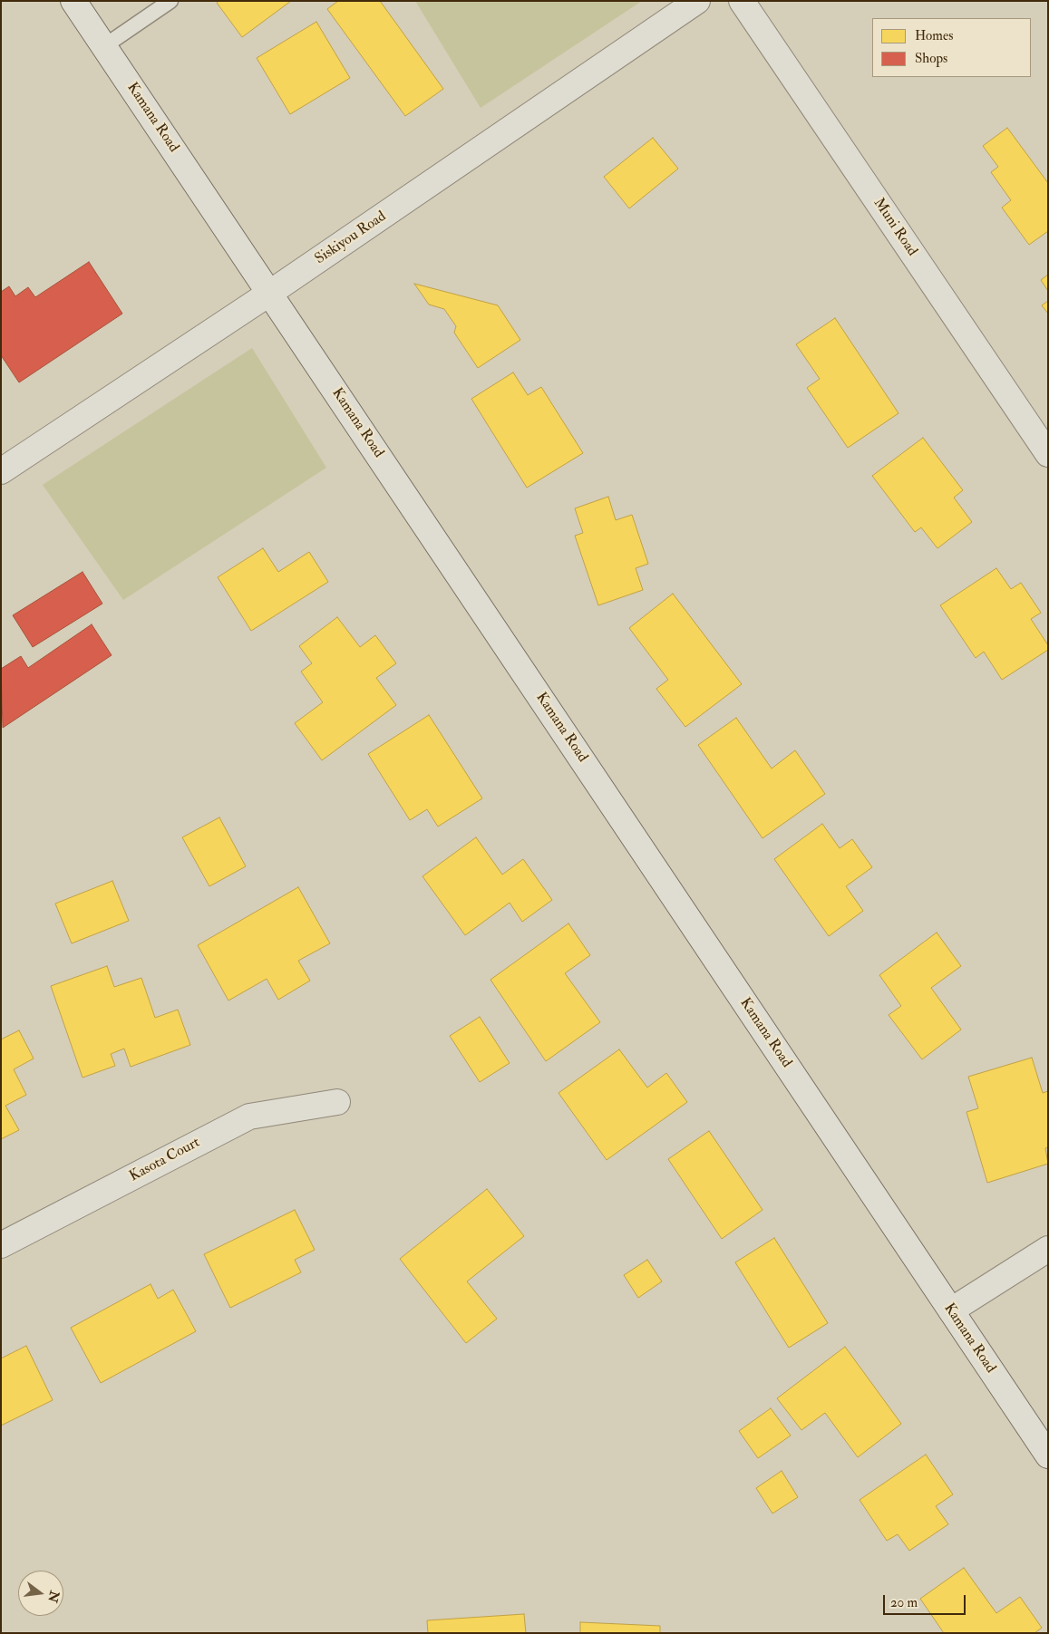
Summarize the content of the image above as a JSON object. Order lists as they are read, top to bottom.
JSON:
{
  "streets": {
    "street": [
      "Kamana Road",
      "Muni Road",
      "Siskiyou Road",
      "Kasota Court"
    ]
  },
  "crossings": [
    ["Kamana Road", "Siskiyou Road"]
  ],
  "legend": ["Homes", "Shops"],
  "scale_bar": "20 m",
  "north": "right"
}
